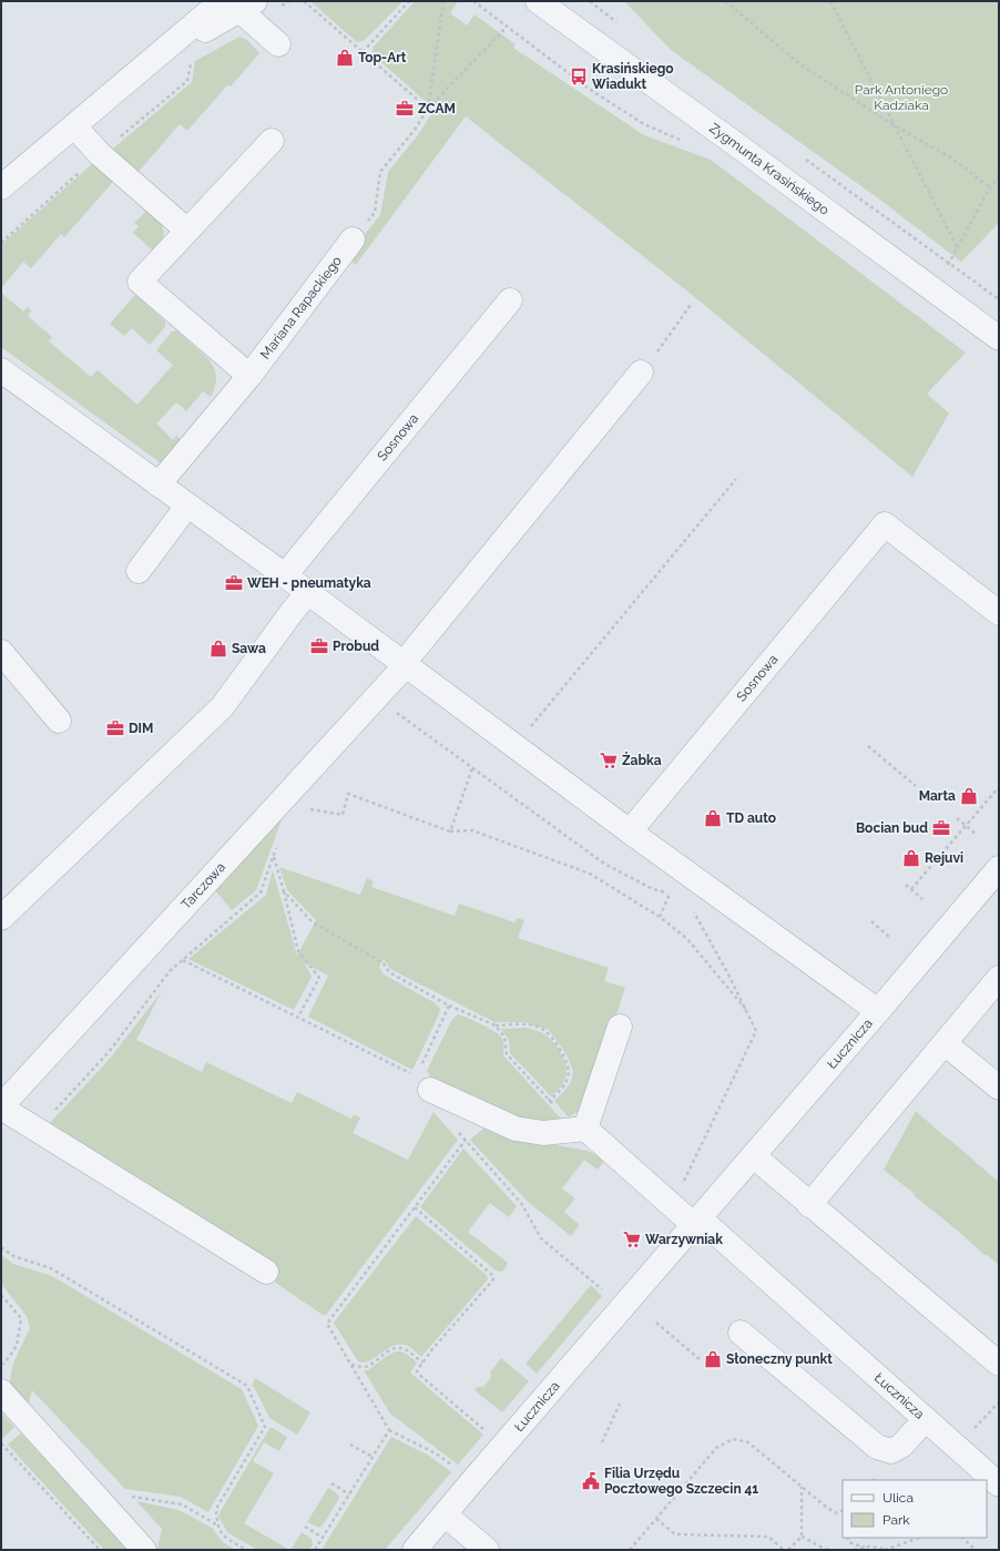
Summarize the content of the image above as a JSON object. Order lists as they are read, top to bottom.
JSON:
{
  "streets": {
    "street": [
      "Zygmunta Krasińskiego",
      "Mariana Rapackiego",
      "Sosnowa",
      "Tarczowa",
      "Łucznicza"
    ]
  },
  "parks": ["Park Antoniego Kadziaka"],
  "places": {
    "shop": [
      "Top-Art",
      "Sawa",
      "Marta",
      "TD auto",
      "Rejuvi",
      "Słoneczny punkt"
    ],
    "bus stop": ["Krasińskiego Wiadukt"],
    "office": [
      "ZCAM",
      "WEH - pneumatyka",
      "Probud",
      "DIM",
      "Bocian bud"
    ],
    "supermarket": ["Żabka", "Warzywniak"],
    "public building": ["Filia Urzędu Pocztowego Szczecin 41"]
  },
  "legend": ["Ulica", "Park"]
}
